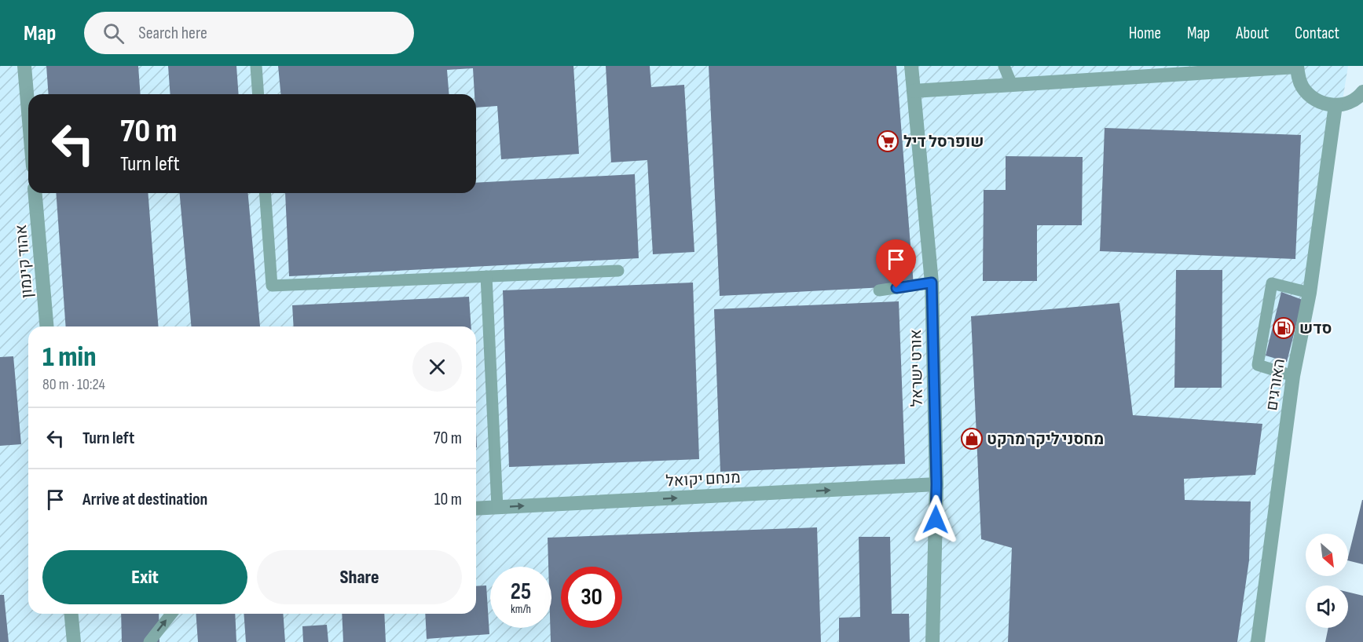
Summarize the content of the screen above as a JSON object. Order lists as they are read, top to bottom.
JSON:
{
  "streets": {
    "street": [
      "אהוד קינמון",
      "אורט ישראל",
      "האורגים",
      "מנחם יקואל"
    ]
  },
  "crossings": [
    ["אורט ישראל", "מנחם יקואל"]
  ],
  "one_way": ["מנחם יקואל"],
  "places": {
    "supermarket": ["שופרסל דיל"],
    "fuel station": ["סדש"],
    "shop": ["מחסני ליקר מרקט"]
  },
  "north": "bottom right",
  "page": {
    "header": "Map",
    "search": "Search here",
    "nav": [
      "Home",
      "Map",
      "About",
      "Contact"
    ],
    "turn": ["70 m", "Turn left"],
    "heading": ["1 min", "80 m · 10:24"],
    "list": [
      {
        "name": "Turn left",
        "value": "70 m"
      },
      {
        "name": "Arrive at destination",
        "value": "10 m"
      }
    ],
    "buttons": ["Exit", "Share"],
    "speed": "25 km/h",
    "limit": "30"
  }
}
